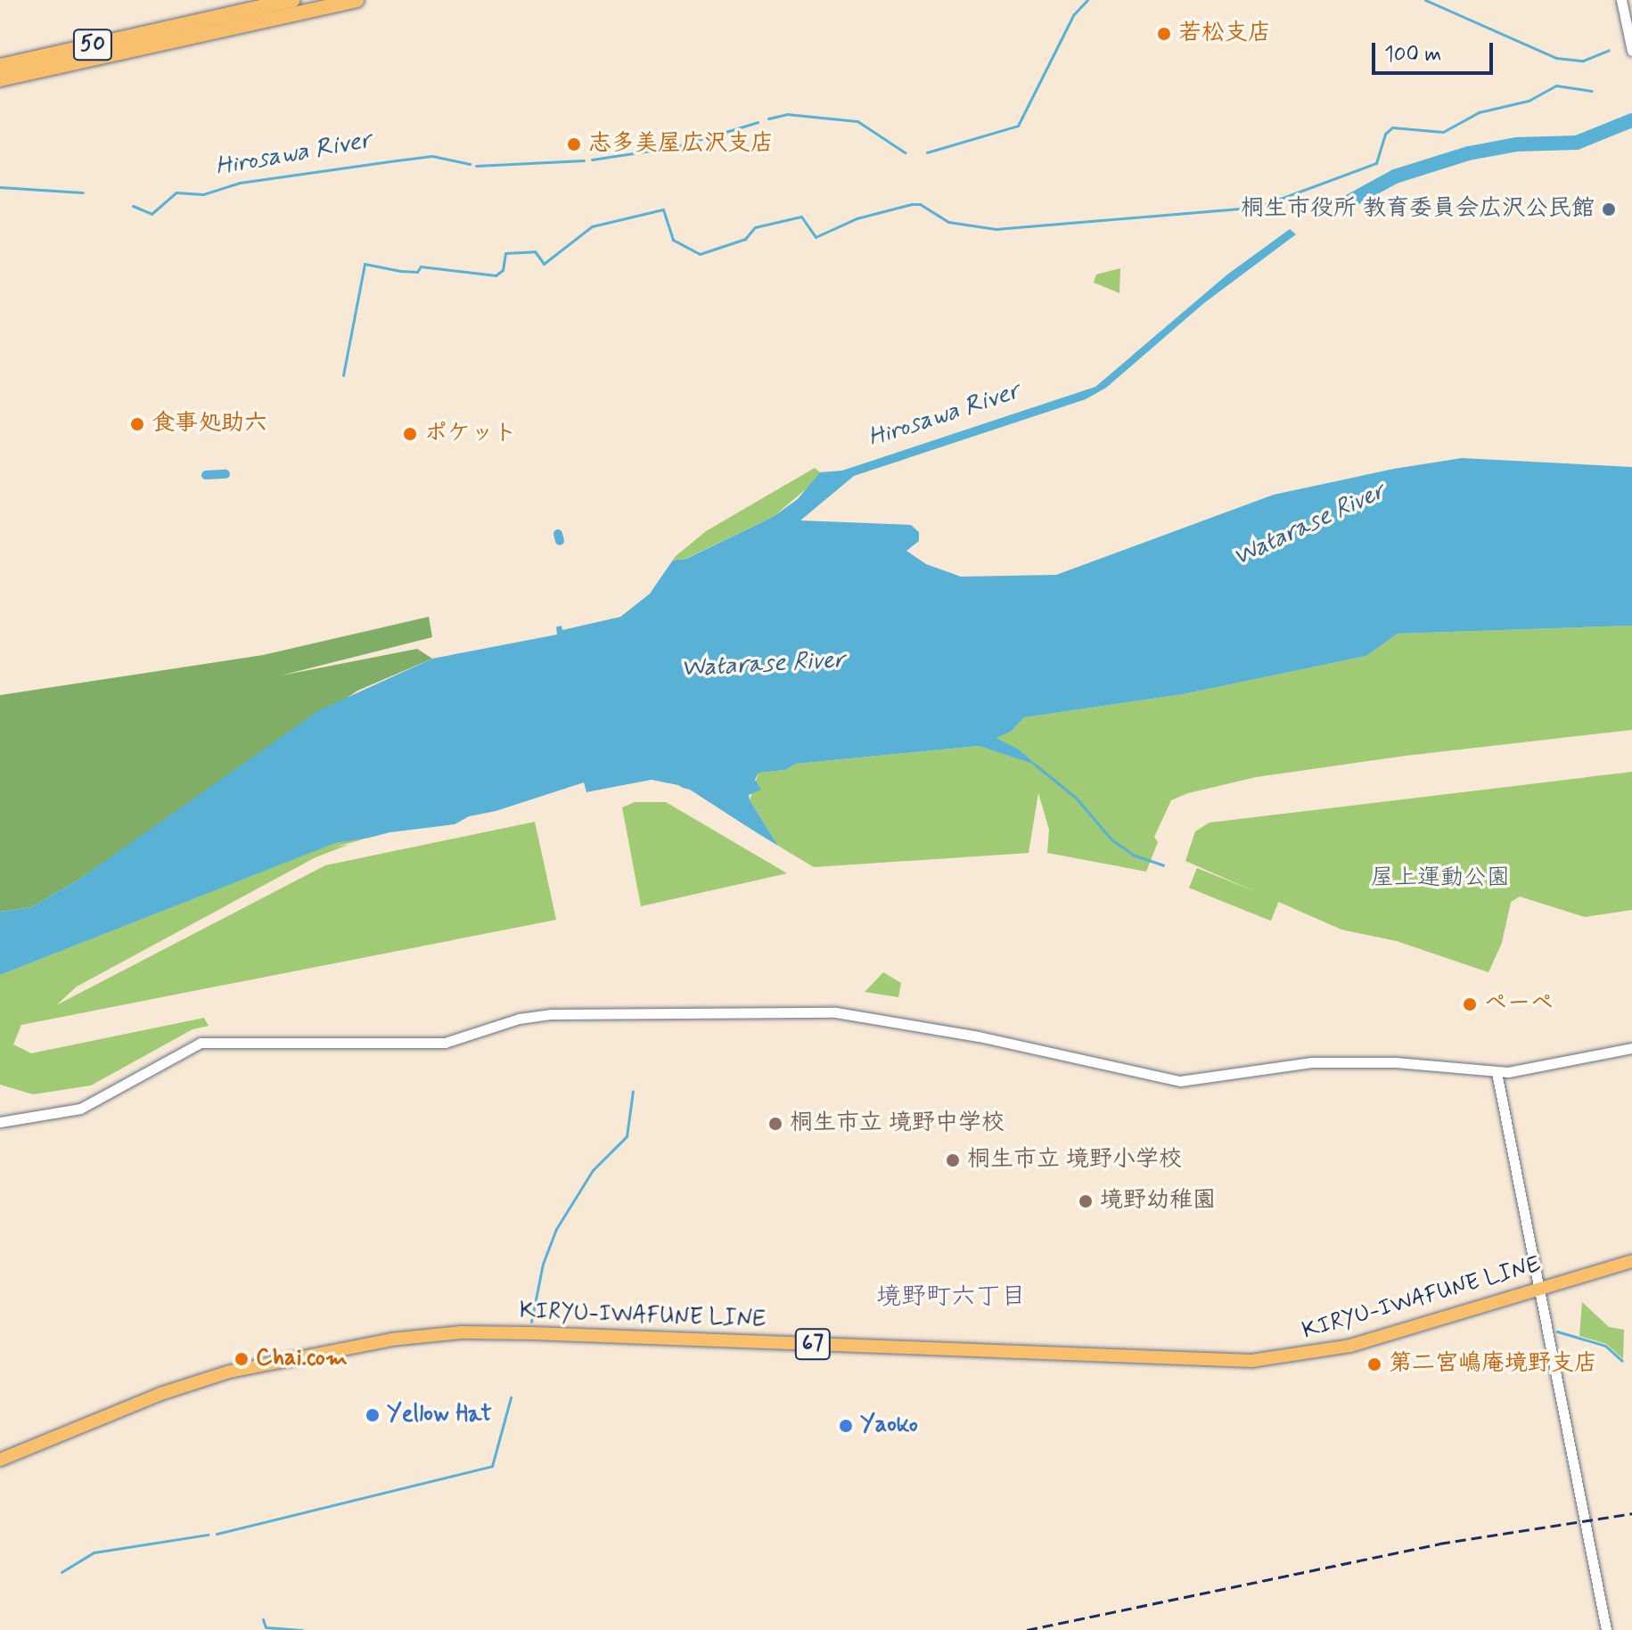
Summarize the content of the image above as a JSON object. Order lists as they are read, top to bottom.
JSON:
{
  "streets": {
    "highway": ["50"],
    "main road": ["KIRYU-IWAFUNE LINE", "67"]
  },
  "districts": ["境野町六丁目"],
  "water": ["Hirosawa River", "Watarase River"],
  "parks": ["屋上運動公園"],
  "places": [
    "若松支店",
    "志多美屋広沢支店",
    "桐生市役所 教育委員会広沢公民館",
    "食事処助六",
    "ポケット",
    "ペーペ",
    "桐生市立 境野中学校",
    "桐生市立 境野小学校",
    "境野幼稚園",
    "Chai.com",
    "第二宮嶋庵境野支店",
    "Yellow Hat",
    "Yaoko"
  ],
  "scale_bar": "100 m"
}
